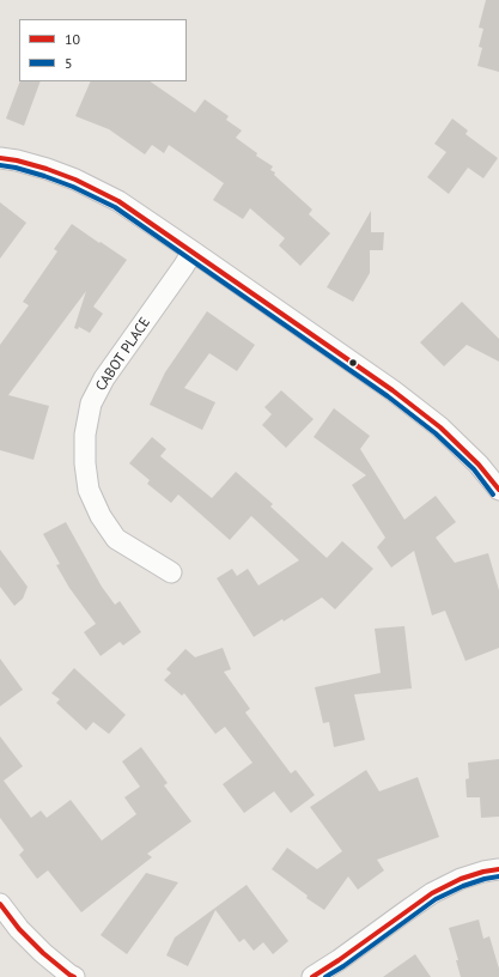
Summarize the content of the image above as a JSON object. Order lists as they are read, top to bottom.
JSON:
{
  "streets": {
    "street": ["CABOT PLACE"]
  },
  "lines": ["transit line 10", "transit line 5"],
  "legend": ["10", "5"]
}
